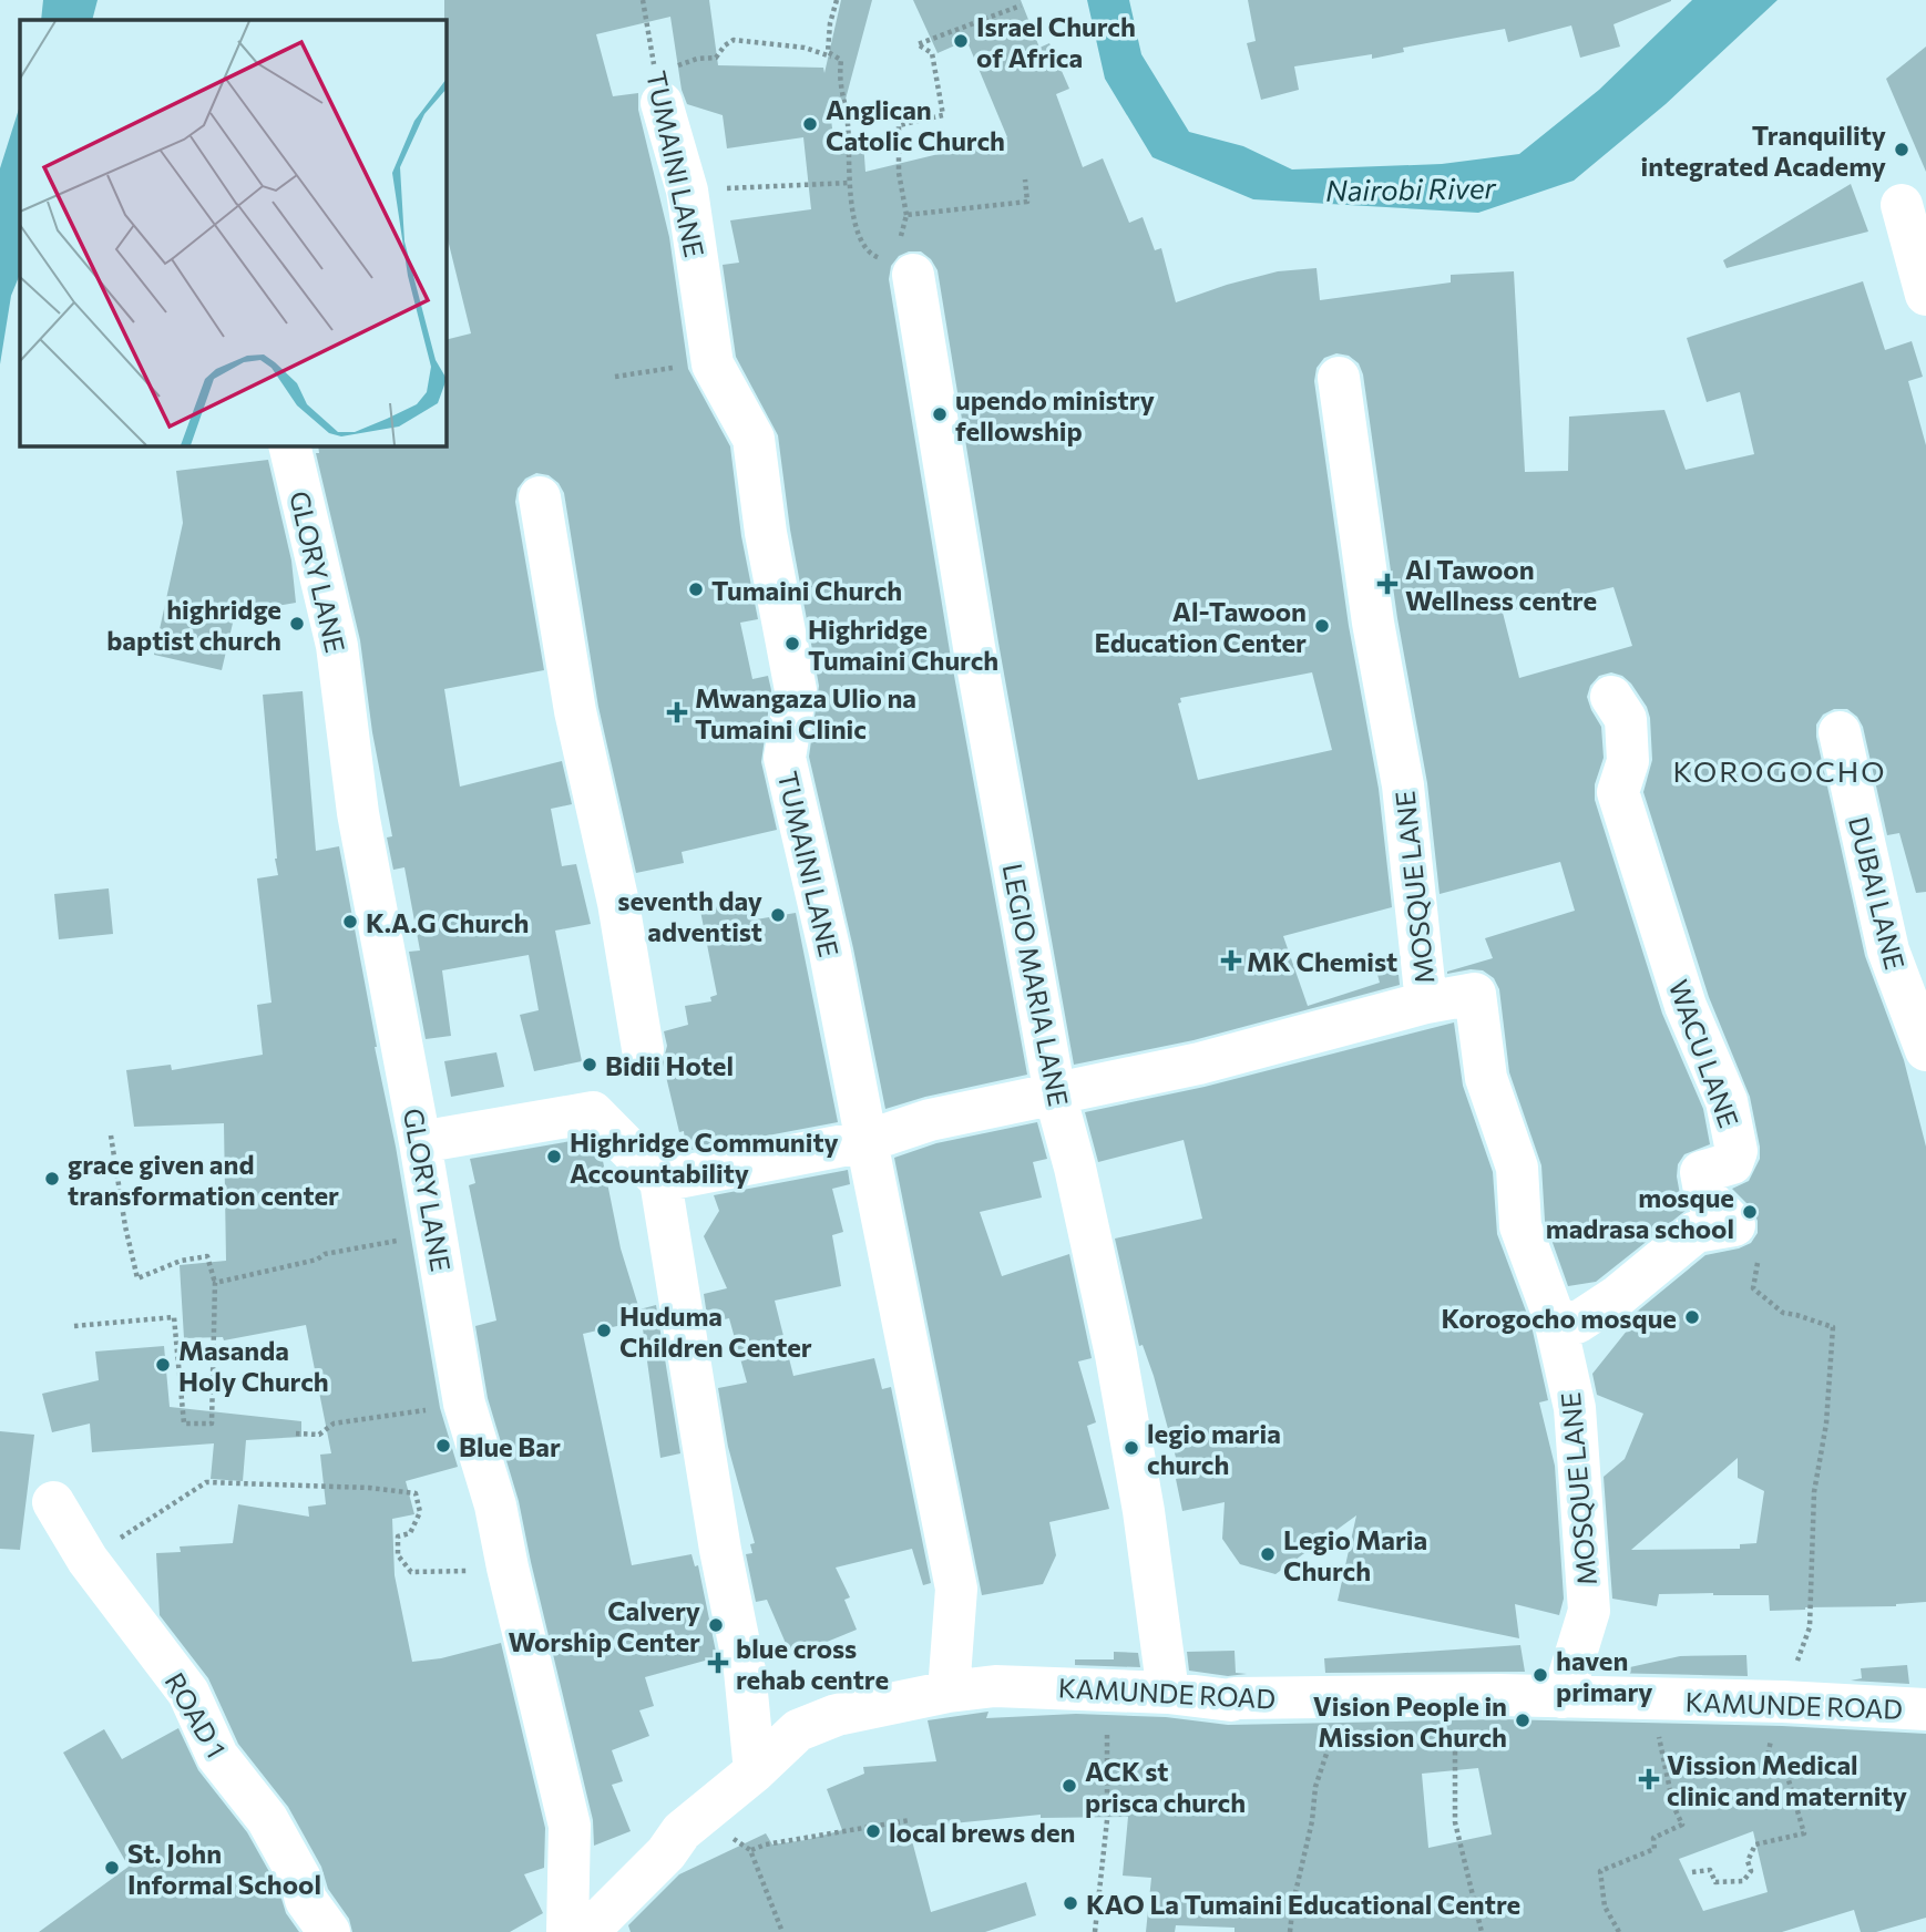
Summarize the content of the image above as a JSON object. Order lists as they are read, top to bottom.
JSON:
{
  "streets": {
    "street": [
      "TUMAINI LANE",
      "GLORY LANE",
      "MOSQUE LANE",
      "DUBAI LANE",
      "LEGIO MARIA LANE",
      "WACU LANE",
      "KAMUNDE ROAD",
      "ROAD 1"
    ]
  },
  "crossings": [
    ["TUMAINI LANE", "KAMUNDE ROAD"],
    ["MOSQUE LANE", "WACU LANE"],
    ["MOSQUE LANE", "KAMUNDE ROAD"],
    ["LEGIO MARIA LANE", "KAMUNDE ROAD"]
  ],
  "districts": ["KOROGOCHO"],
  "water": ["Nairobi River"],
  "places": {
    "other": [
      "Israel Church of Africa",
      "Anglican Catolic Church",
      "Tranquility integrated Academy",
      "upendo ministry fellowship",
      "Tumaini Church",
      "highridge baptist church",
      "Al-Tawoon Education Center",
      "Highridge Tumaini Church",
      "seventh day adventist",
      "K.A.G Church",
      "Bidii Hotel",
      "Highridge Community Accountability",
      "grace given and transformation center",
      "mosque madrasa school",
      "Korogocho mosque",
      "Huduma Children Center",
      "Masanda Holy Church",
      "Blue Bar",
      "legio maria church",
      "Legio Maria Church",
      "Calvery Worship Center",
      "haven primary",
      "Vision People in Mission Church",
      "ACK st prisca church",
      "local brews den",
      "St. John Informal School",
      "KAO La Tumaini Educational Centre"
    ],
    "health": [
      "Al Tawoon Wellness centre",
      "Mwangaza Ulio na Tumaini Clinic",
      "MK Chemist",
      "blue cross rehab centre",
      "Vission Medical clinic and maternity"
    ]
  }
}
